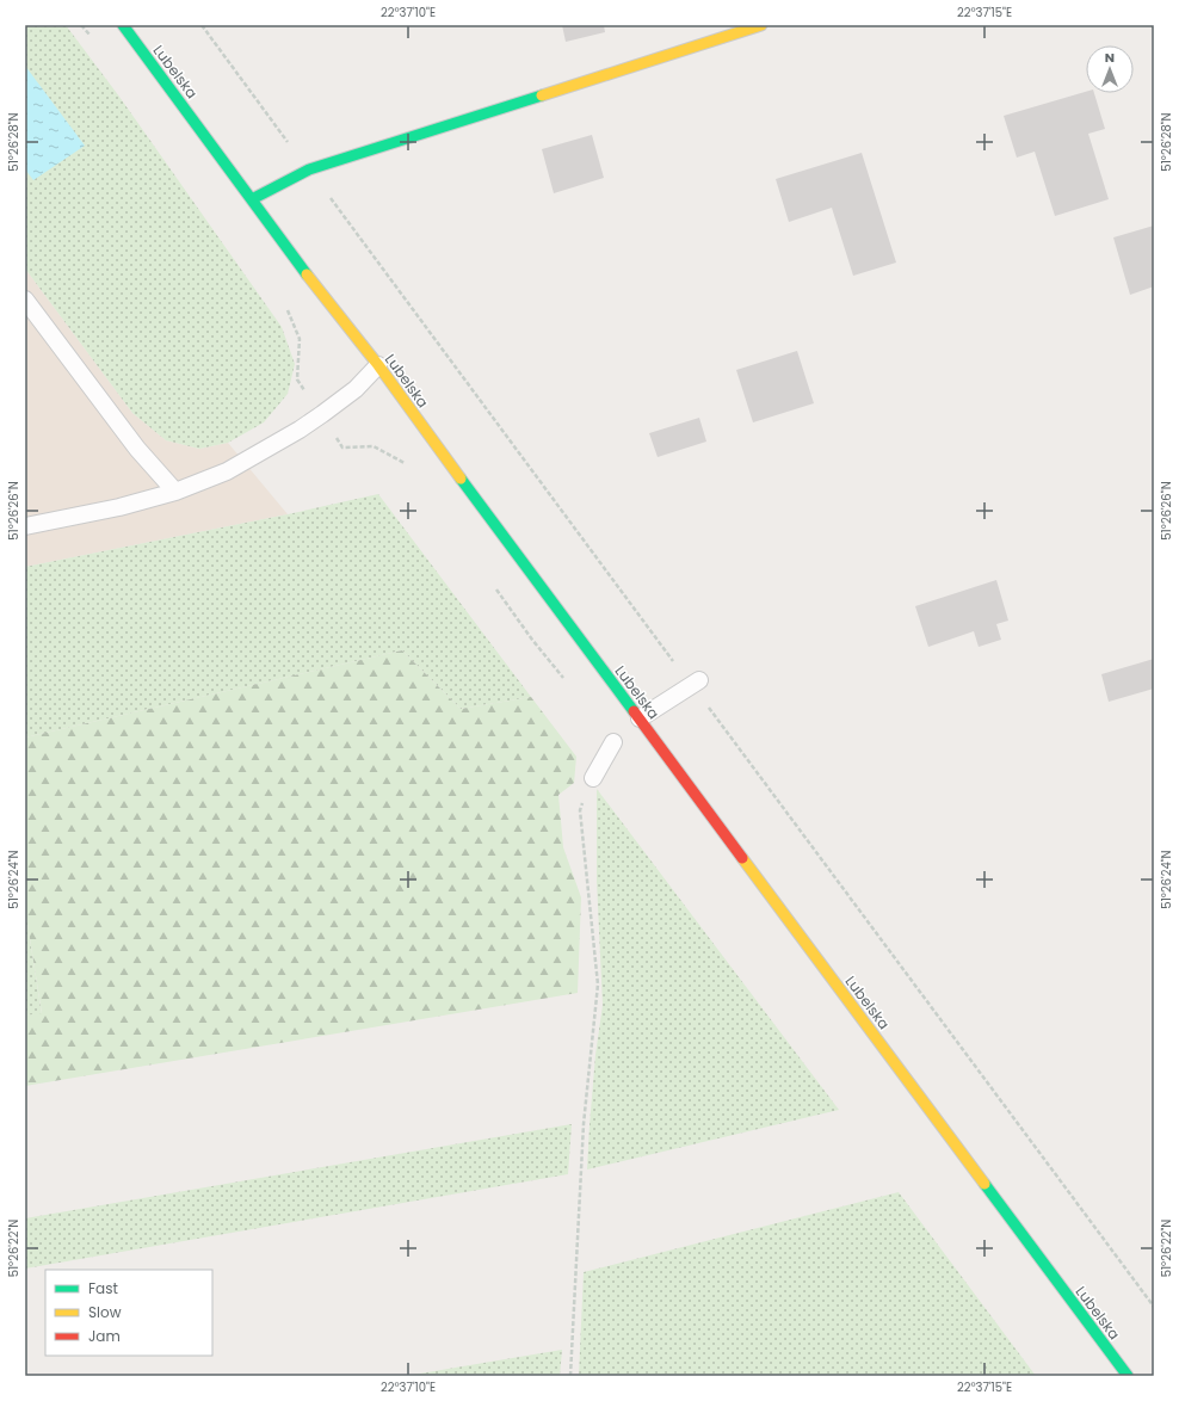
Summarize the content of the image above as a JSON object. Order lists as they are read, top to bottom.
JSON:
{
  "streets": {
    "main road": ["Lubelska"]
  },
  "legend": ["Fast", "Slow", "Jam"],
  "north": "top",
  "coordinates": [
    "22°37'10\"E",
    "22°37'15\"E",
    "51°26'28\"N",
    "51°26'26\"N",
    "51°26'24\"N",
    "51°26'22\"N"
  ]
}
